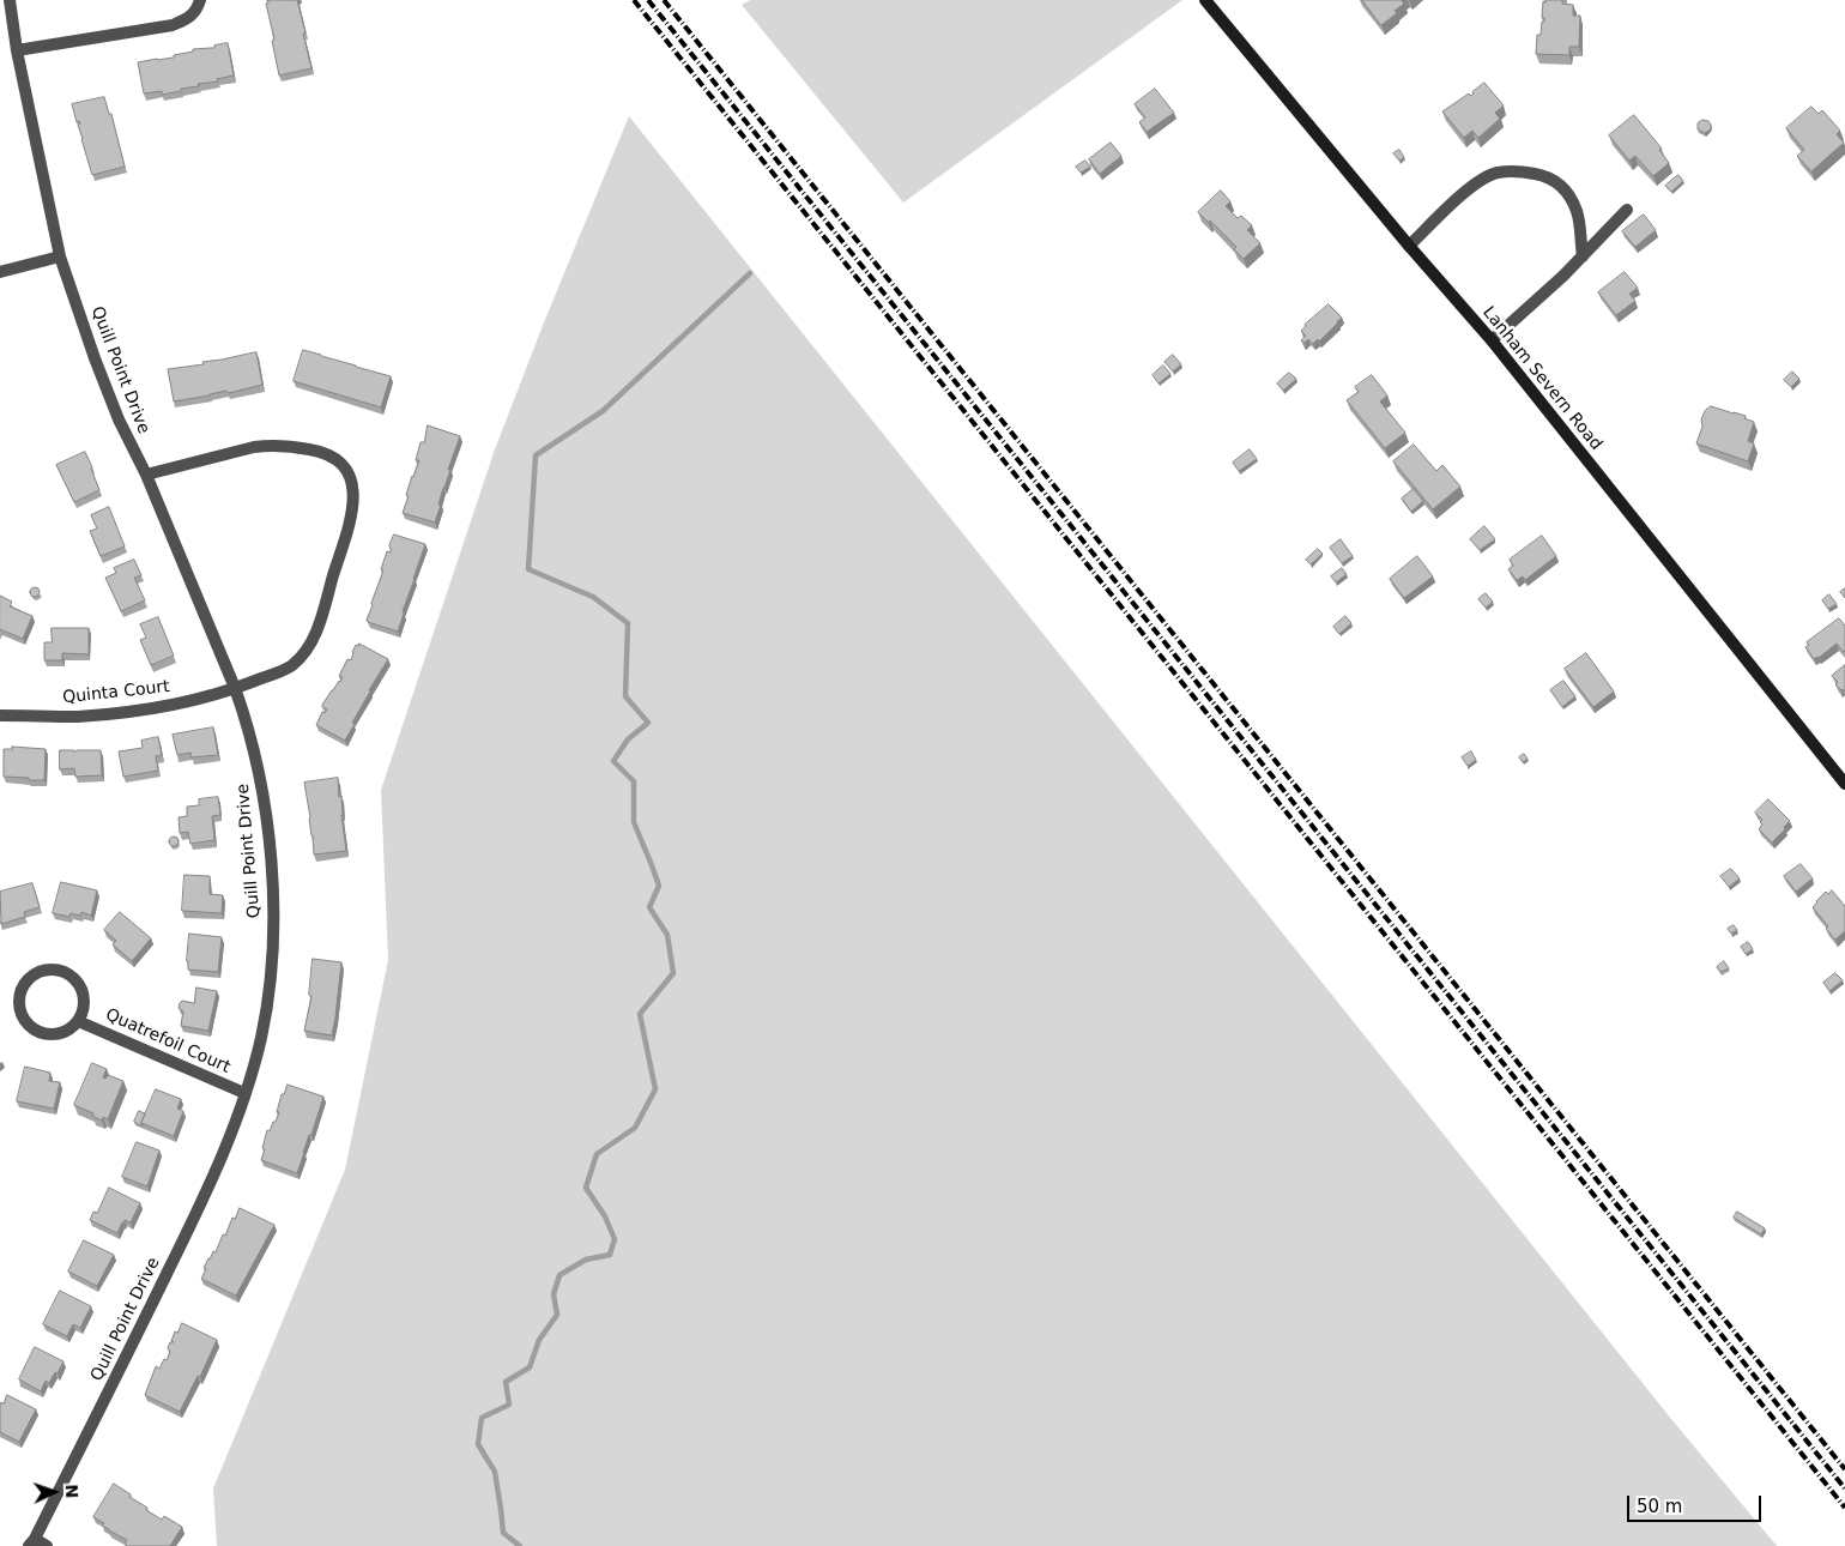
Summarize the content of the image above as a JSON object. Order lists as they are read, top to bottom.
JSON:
{
  "streets": {
    "main road": ["Lanham Severn Road"],
    "street": ["Quill Point Drive", "Quinta Court", "Quatrefoil Court"]
  },
  "crossings": [
    ["Quill Point Drive", "Quinta Court"],
    ["Quill Point Drive", "Quatrefoil Court"]
  ],
  "scale_bar": "50 m",
  "north": "right"
}
